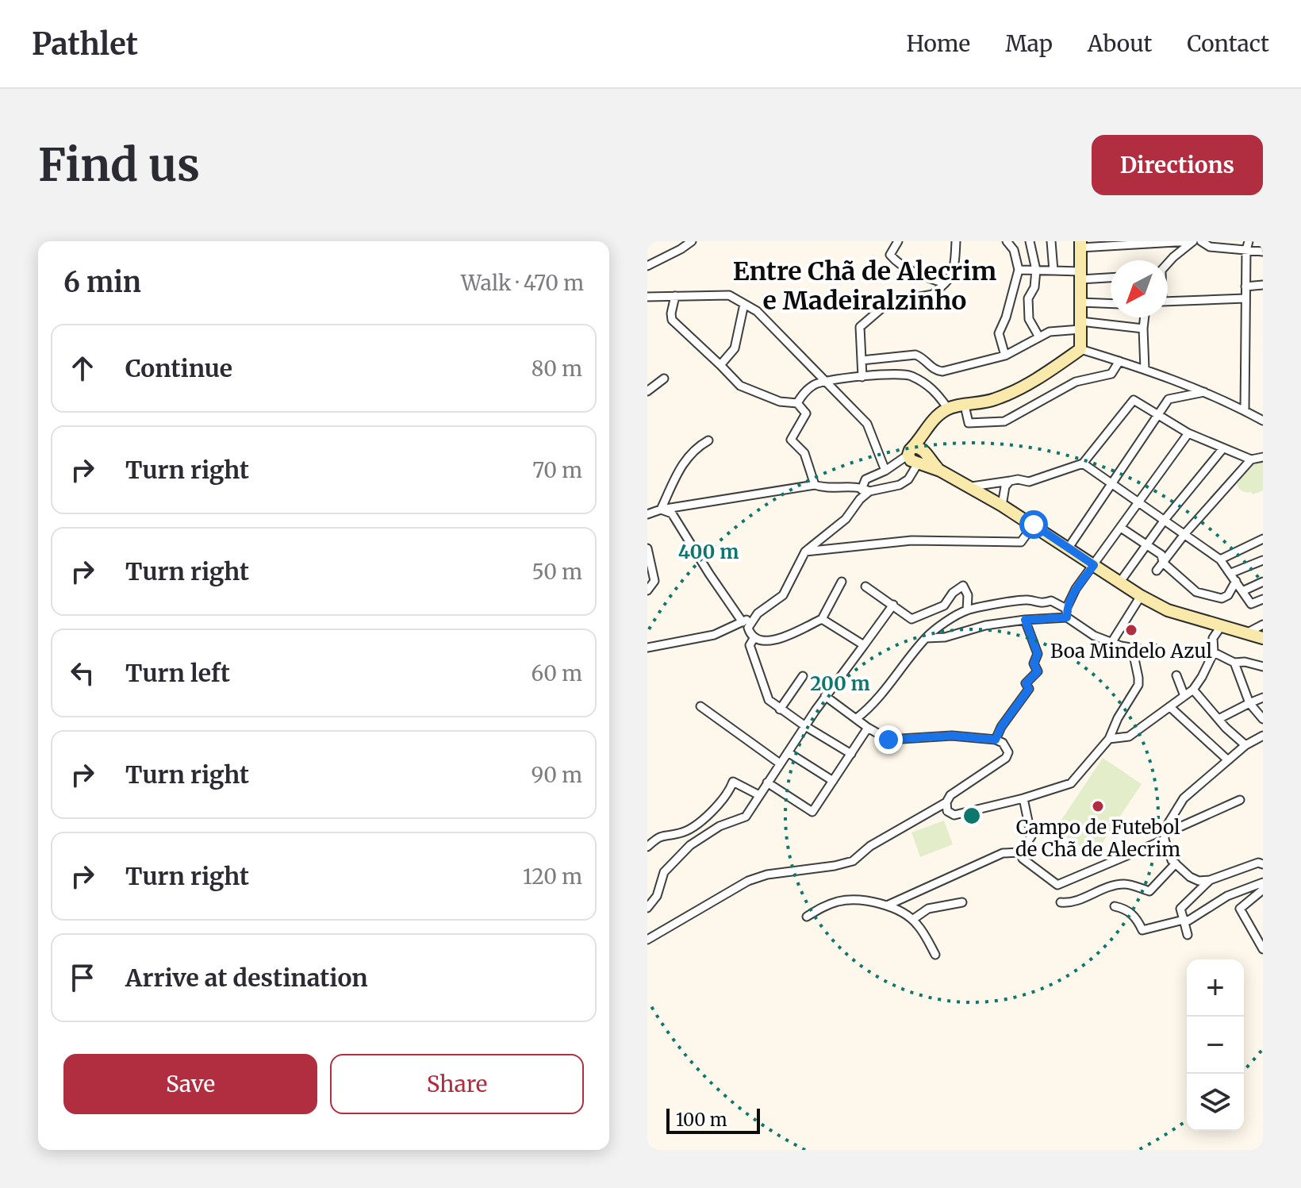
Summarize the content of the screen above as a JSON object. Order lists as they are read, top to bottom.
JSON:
{
  "districts": ["Entre Chã de Alecrim e Madeiralzinho"],
  "places": ["Boa Mindelo Azul", "Campo de Futebol de Chã de Alecrim"],
  "scale_bar": "100 m",
  "north": "bottom left",
  "page": {
    "header": "Pathlet",
    "nav": [
      "Home",
      "Map",
      "About",
      "Contact"
    ],
    "buttons": [
      "Directions",
      ["Save", "Share"]
    ],
    "title": "Find us",
    "heading": ["6 min", "Walk · 470 m"],
    "list": [
      ["Continue", "80 m"],
      ["Turn right", "70 m"],
      ["Turn right", "50 m"],
      ["Turn left", "60 m"],
      ["Turn right", "90 m"],
      ["Turn right", "120 m"],
      "Arrive at destination"
    ],
    "map_buttons": ["+", "−"],
    "scale": "100 m"
  },
  "rings": ["400 m", "200 m"]
}
